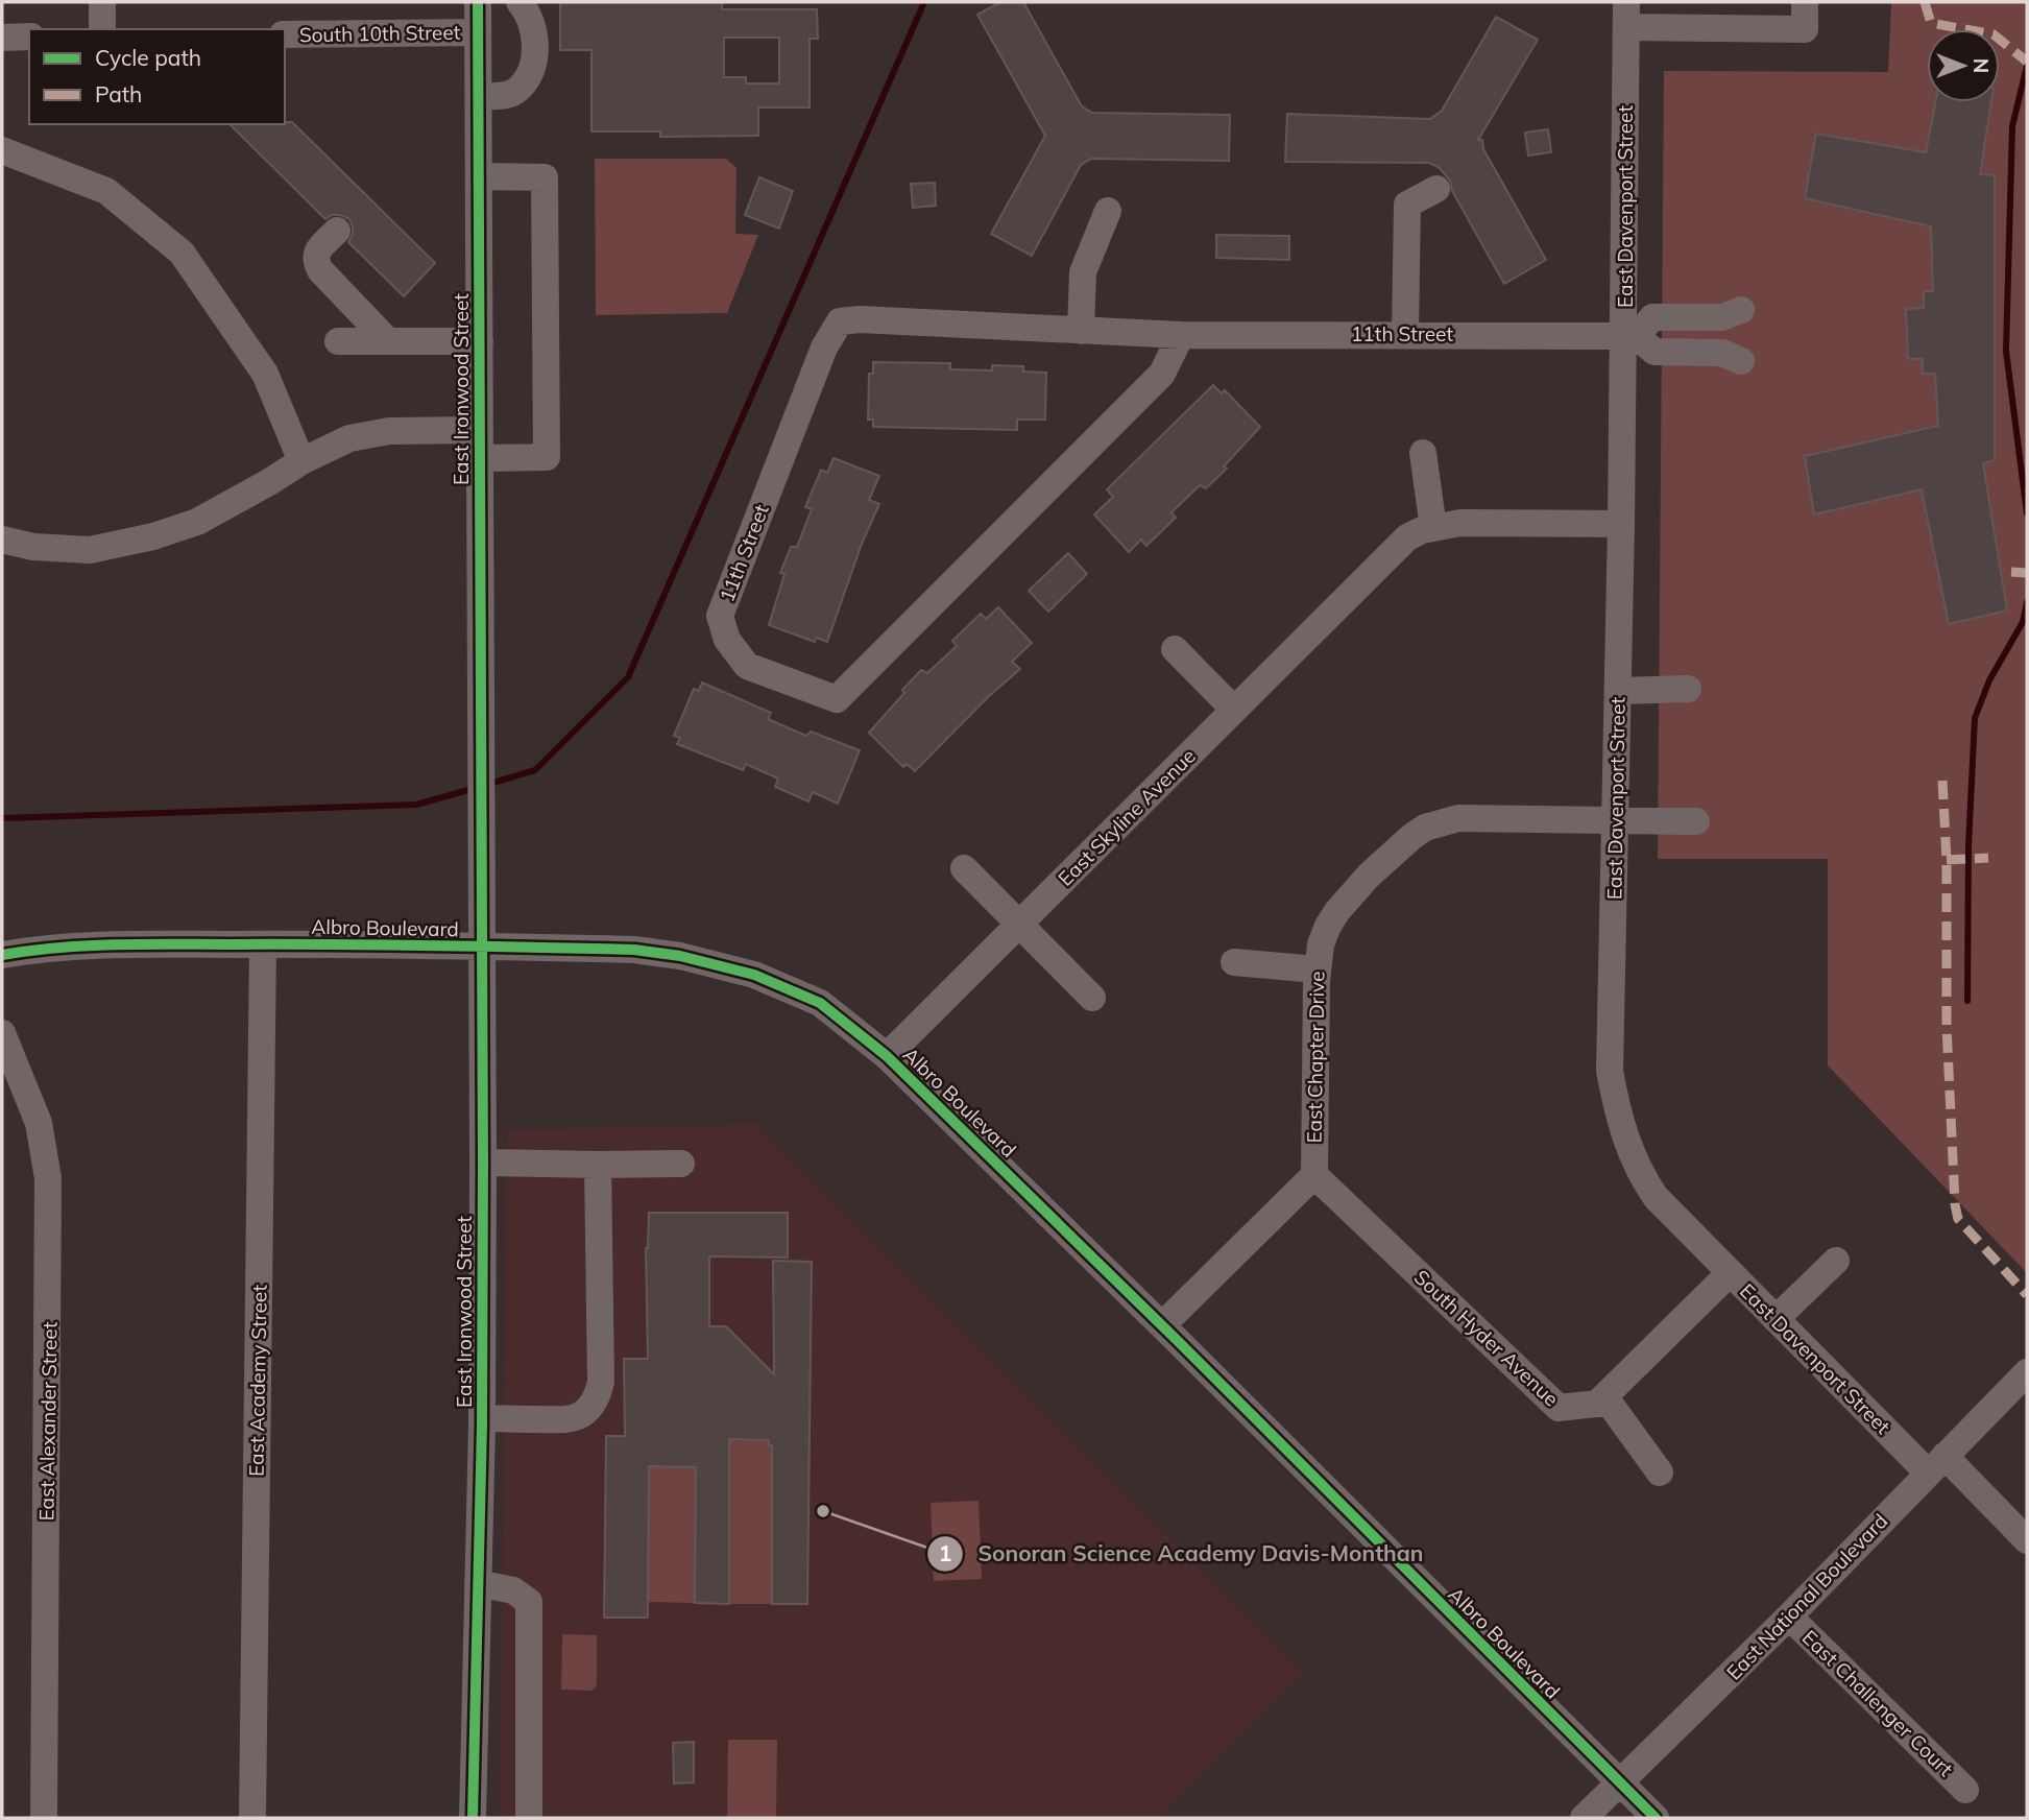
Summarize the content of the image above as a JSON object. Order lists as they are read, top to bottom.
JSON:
{
  "streets": {
    "street": [
      "South 10th Street",
      "East Davenport Street",
      "11th Street",
      "East Ironwood Street",
      "East Skyline Avenue",
      "Albro Boulevard",
      "East Chapter Drive",
      "South Hyder Avenue",
      "East Academy Street",
      "East Alexander Street",
      "East National Boulevard",
      "East Challenger Court"
    ]
  },
  "crossings": [
    ["South 10th Street", "East Ironwood Street"],
    ["East Davenport Street", "11th Street"],
    ["East Davenport Street", "East Skyline Avenue"],
    ["East Davenport Street", "East Chapter Drive"],
    ["East Davenport Street", "South Hyder Avenue"],
    ["East Davenport Street", "East National Boulevard"],
    ["East Ironwood Street", "Albro Boulevard"],
    ["East Skyline Avenue", "Albro Boulevard"],
    ["Albro Boulevard", "East Academy Street"],
    ["Albro Boulevard", "East National Boulevard"],
    ["East Chapter Drive", "South Hyder Avenue"],
    ["East National Boulevard", "East Challenger Court"]
  ],
  "places": ["Sonoran Science Academy Davis-Monthan"],
  "legend": ["Cycle path", "Path"],
  "north": "right"
}
